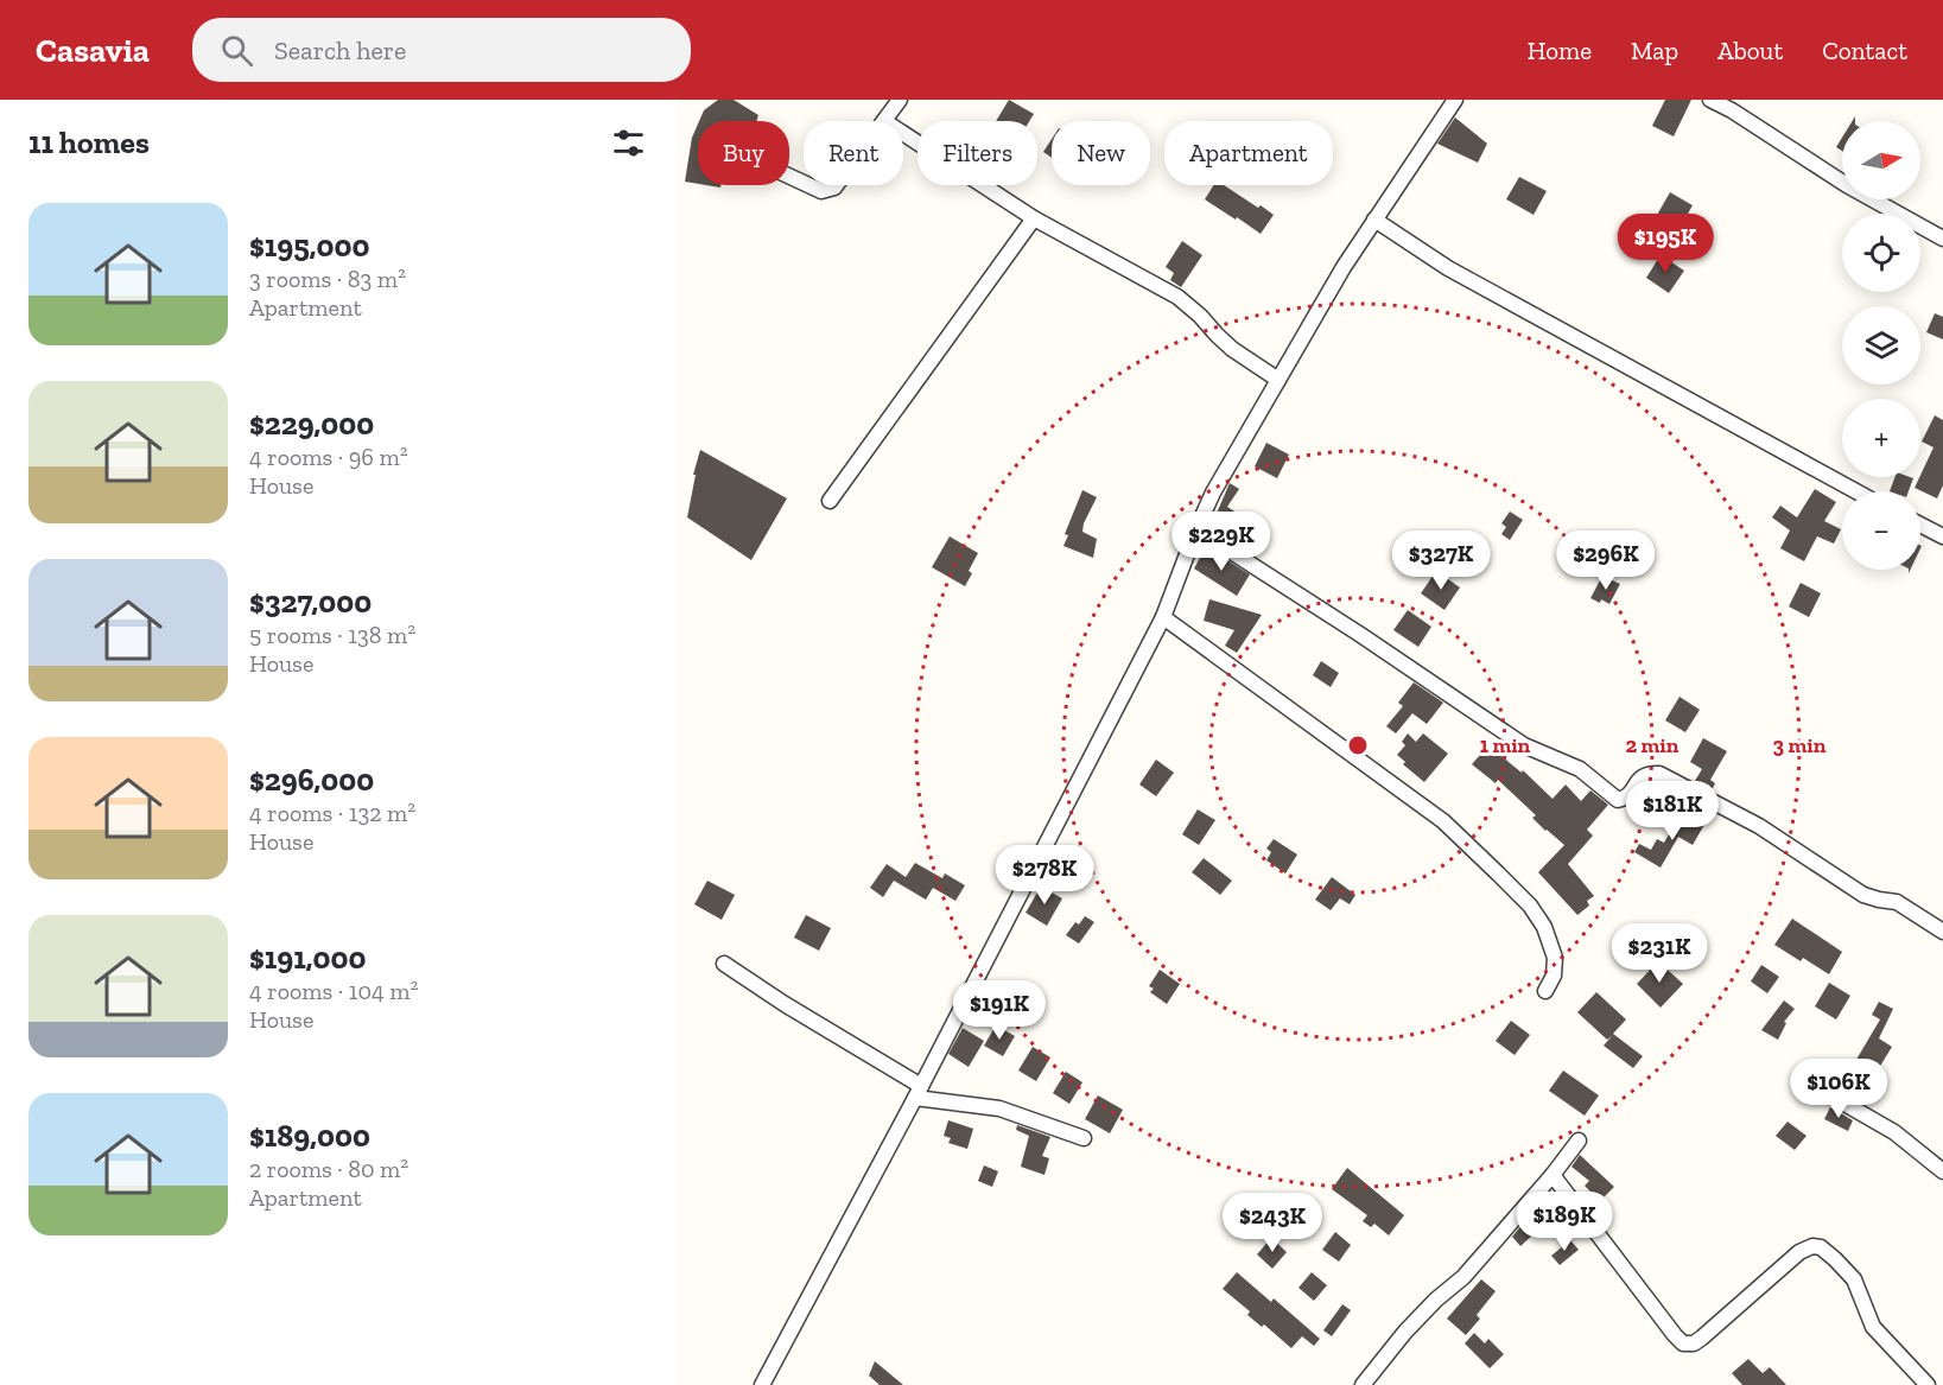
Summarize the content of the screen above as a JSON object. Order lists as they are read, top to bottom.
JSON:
{
  "north": "right",
  "page": {
    "header": "Casavia",
    "search": "Search here",
    "nav": [
      "Home",
      "Map",
      "About",
      "Contact"
    ],
    "heading": "11 homes",
    "map_buttons": ["+", "−"],
    "chip": [
      "Buy",
      "Rent",
      "Filters",
      "New",
      "Apartment"
    ],
    "list": [
      {
        "name": "$195,000",
        "note": "3 rooms · 83 m² · Apartment"
      },
      {
        "name": "$229,000",
        "note": "4 rooms · 96 m² · House"
      },
      {
        "name": "$327,000",
        "note": "5 rooms · 138 m² · House"
      },
      {
        "name": "$296,000",
        "note": "4 rooms · 132 m² · House"
      },
      {
        "name": "$191,000",
        "note": "4 rooms · 104 m² · House"
      },
      {
        "name": "$189,000",
        "note": "2 rooms · 80 m² · Apartment"
      }
    ],
    "price": [
      "$195K",
      "$229K",
      "$327K",
      "$296K",
      "$181K",
      "$278K",
      "$231K",
      "$191K",
      "$106K",
      "$189K",
      "$243K"
    ]
  },
  "rings": ["1 min", "2 min", "3 min"]
}
